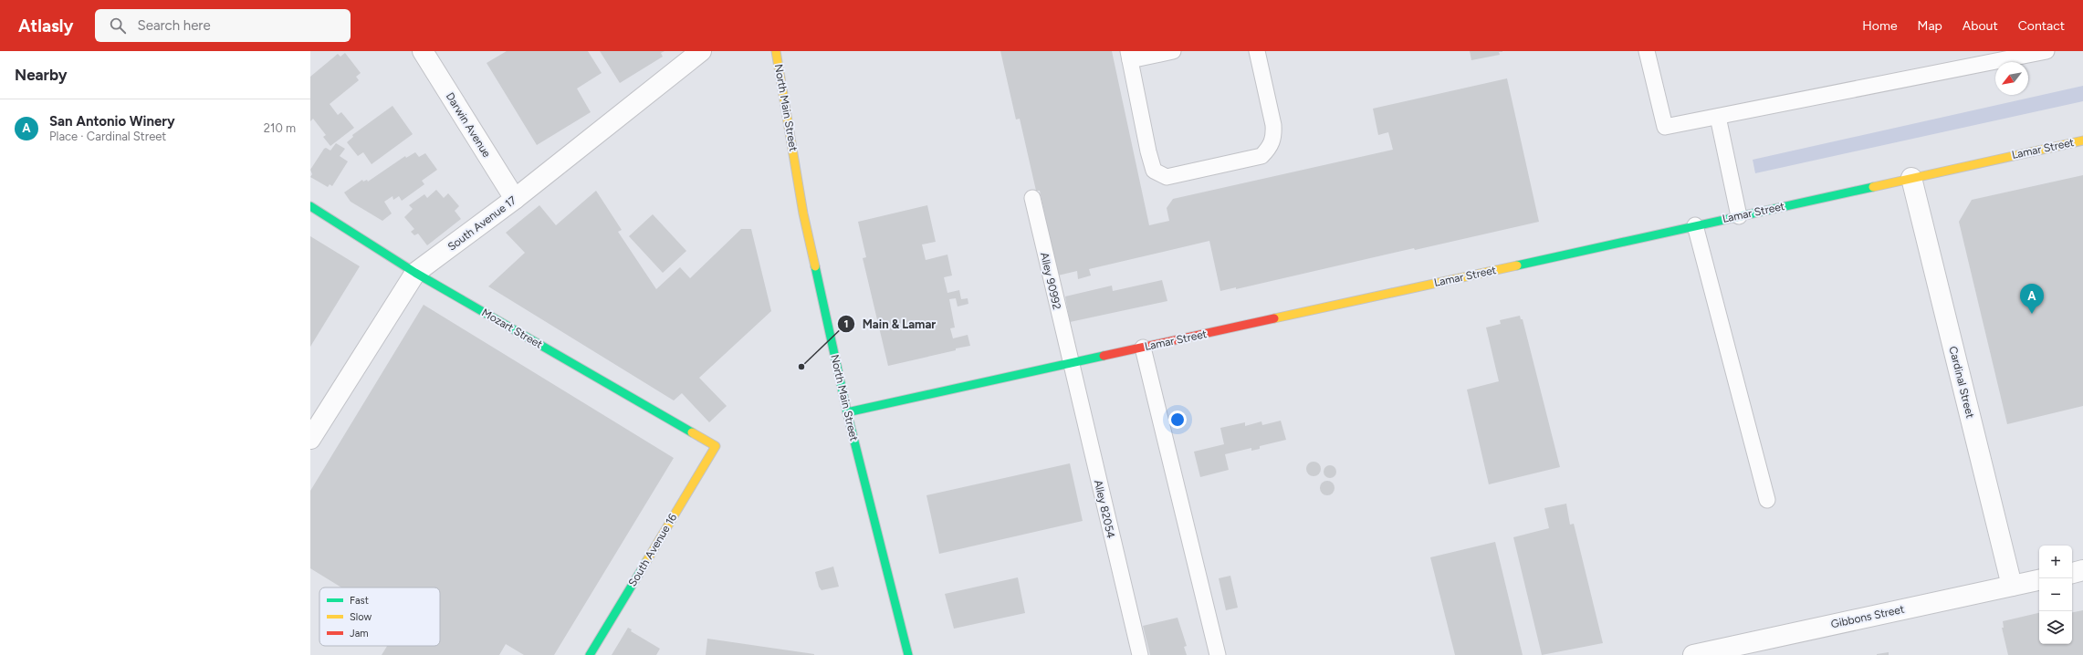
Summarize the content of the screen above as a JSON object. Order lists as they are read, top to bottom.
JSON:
{
  "streets": {
    "street": [
      "North Main Street",
      "Darwin Avenue",
      "Lamar Street",
      "South Avenue 17",
      "Mozart Street",
      "Cardinal Street",
      "South Avenue 16",
      "Gibbons Street"
    ],
    "lane": ["Alley 90992", "Alley 82054"]
  },
  "crossings": [
    ["North Main Street", "Lamar Street"],
    ["Darwin Avenue", "South Avenue 17"],
    ["Lamar Street", "Alley 90992"],
    ["Lamar Street", "Cardinal Street"],
    ["Lamar Street", "Alley 82054"],
    ["South Avenue 17", "Mozart Street"],
    ["Alley 90992", "Alley 82054"],
    ["Mozart Street", "South Avenue 16"],
    ["Cardinal Street", "Gibbons Street"]
  ],
  "places": ["Main & Lamar"],
  "legend": ["Fast", "Slow", "Jam"],
  "north": "bottom left",
  "page": {
    "header": "Atlasly",
    "search": "Search here",
    "nav": [
      "Home",
      "Map",
      "About",
      "Contact"
    ],
    "heading": "Nearby",
    "list": [
      {
        "mark": "A",
        "name": "San Antonio Winery",
        "note": "Place · Cardinal Street",
        "value": "210 m"
      }
    ],
    "pins": "A",
    "map_buttons": ["+", "−"]
  }
}
